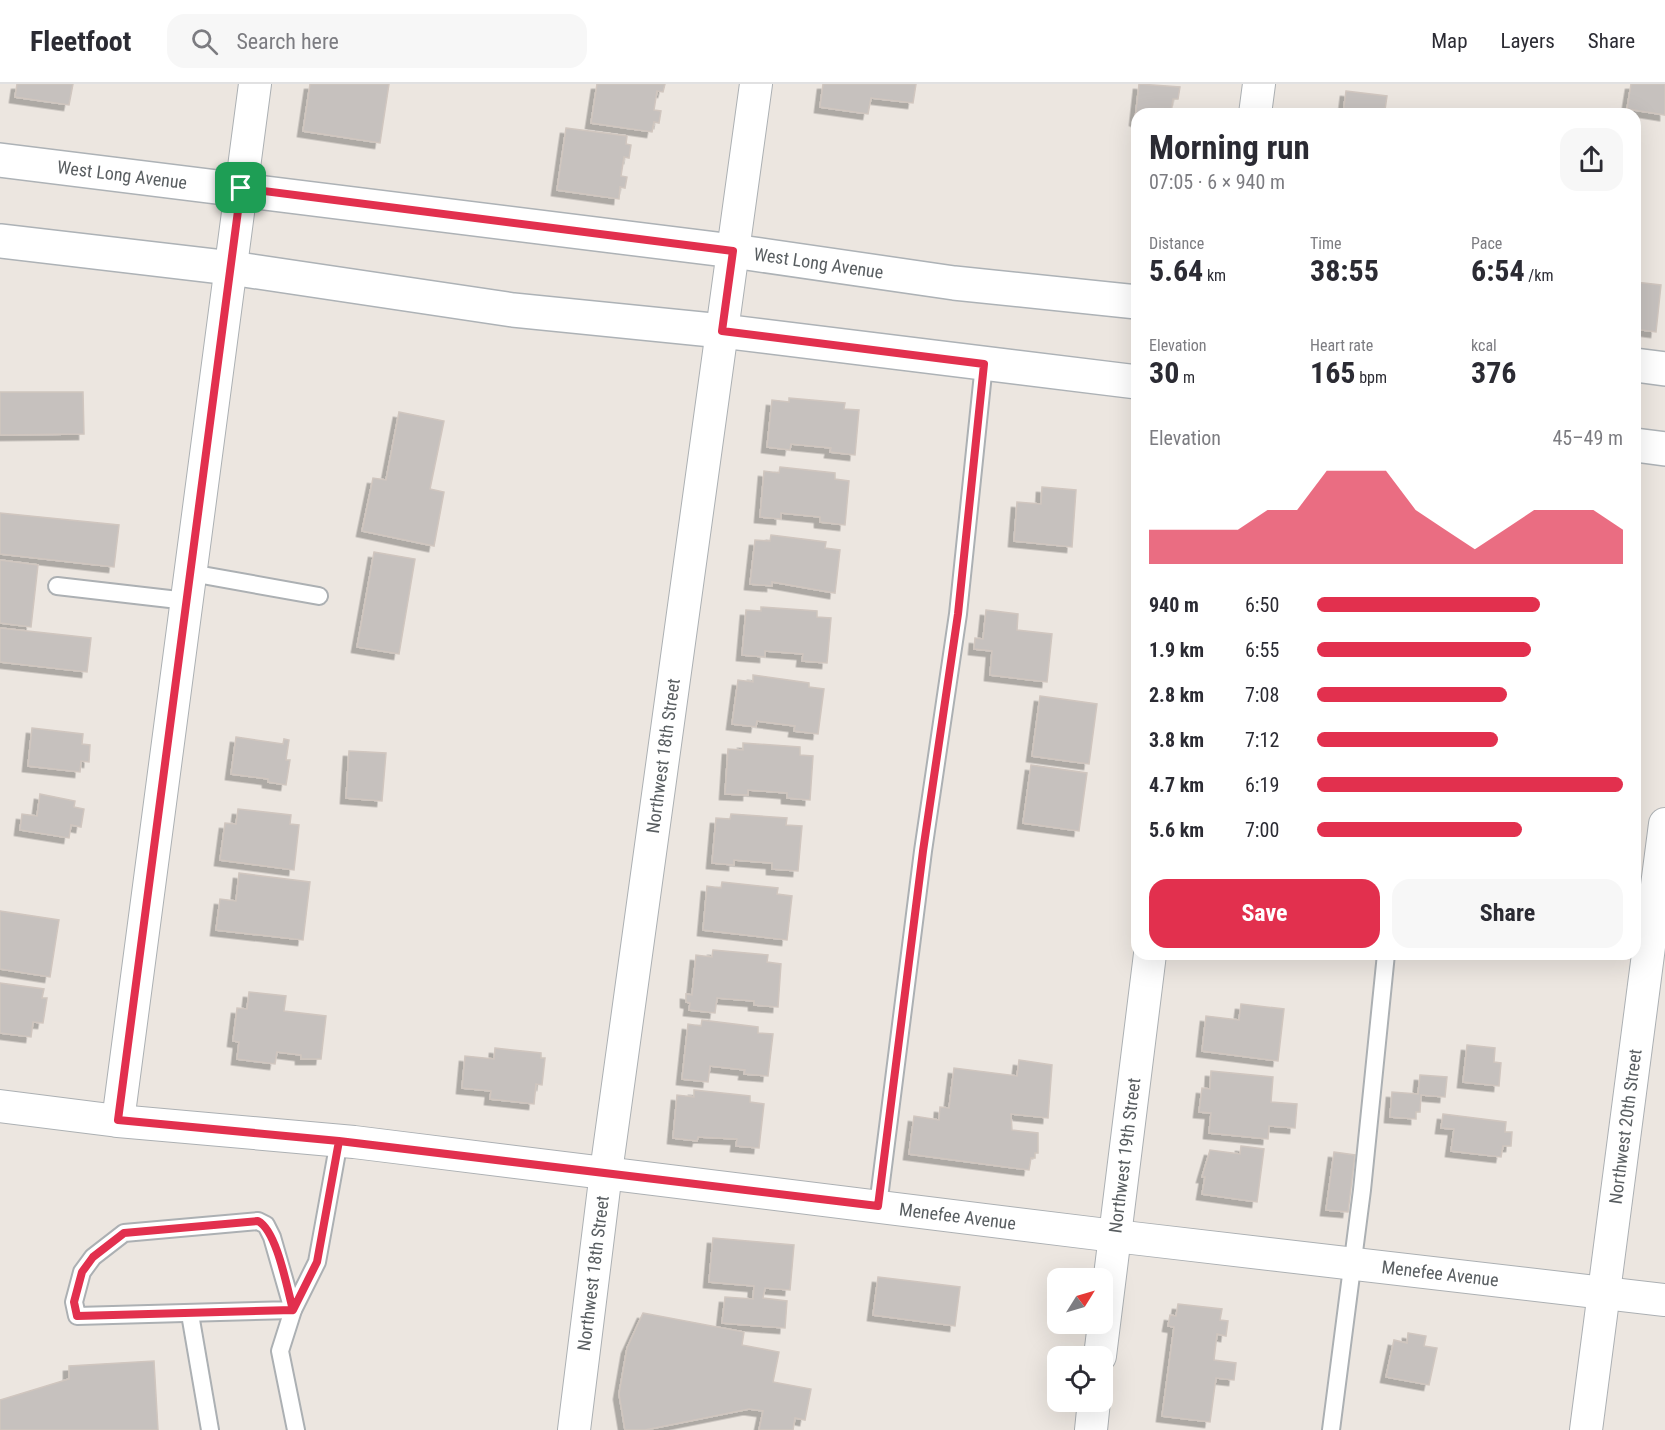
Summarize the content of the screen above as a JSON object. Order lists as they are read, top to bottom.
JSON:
{
  "streets": {
    "main road": ["West Long Avenue"],
    "street": [
      "Northwest 18th Street",
      "Northwest 20th Street",
      "Northwest 19th Street",
      "Menefee Avenue"
    ]
  },
  "crossings": [
    ["West Long Avenue", "Northwest 18th Street"],
    ["Northwest 18th Street", "Menefee Avenue"],
    ["Northwest 20th Street", "Menefee Avenue"],
    ["Northwest 19th Street", "Menefee Avenue"]
  ],
  "north": "top right",
  "page": {
    "header": "Fleetfoot",
    "search": "Search here",
    "nav": ["Map", "Layers", "Share"],
    "heading": ["Morning run", "07:05 · 6 × 940 m"],
    "stats": [
      ["Distance", "5.64 km"],
      ["Time", "38:55"],
      ["Pace", "6:54 /km"],
      ["Elevation", "30 m"],
      ["Heart rate", "165 bpm"],
      ["kcal", "376"]
    ],
    "chart": ["Elevation", "45–49 m"],
    "list": [
      {
        "name": "940 m",
        "note": "6:50"
      },
      {
        "name": "1.9 km",
        "note": "6:55"
      },
      {
        "name": "2.8 km",
        "note": "7:08"
      },
      {
        "name": "3.8 km",
        "note": "7:12"
      },
      {
        "name": "4.7 km",
        "note": "6:19"
      },
      {
        "name": "5.6 km",
        "note": "7:00"
      }
    ],
    "buttons": ["Save", "Share"]
  }
}
